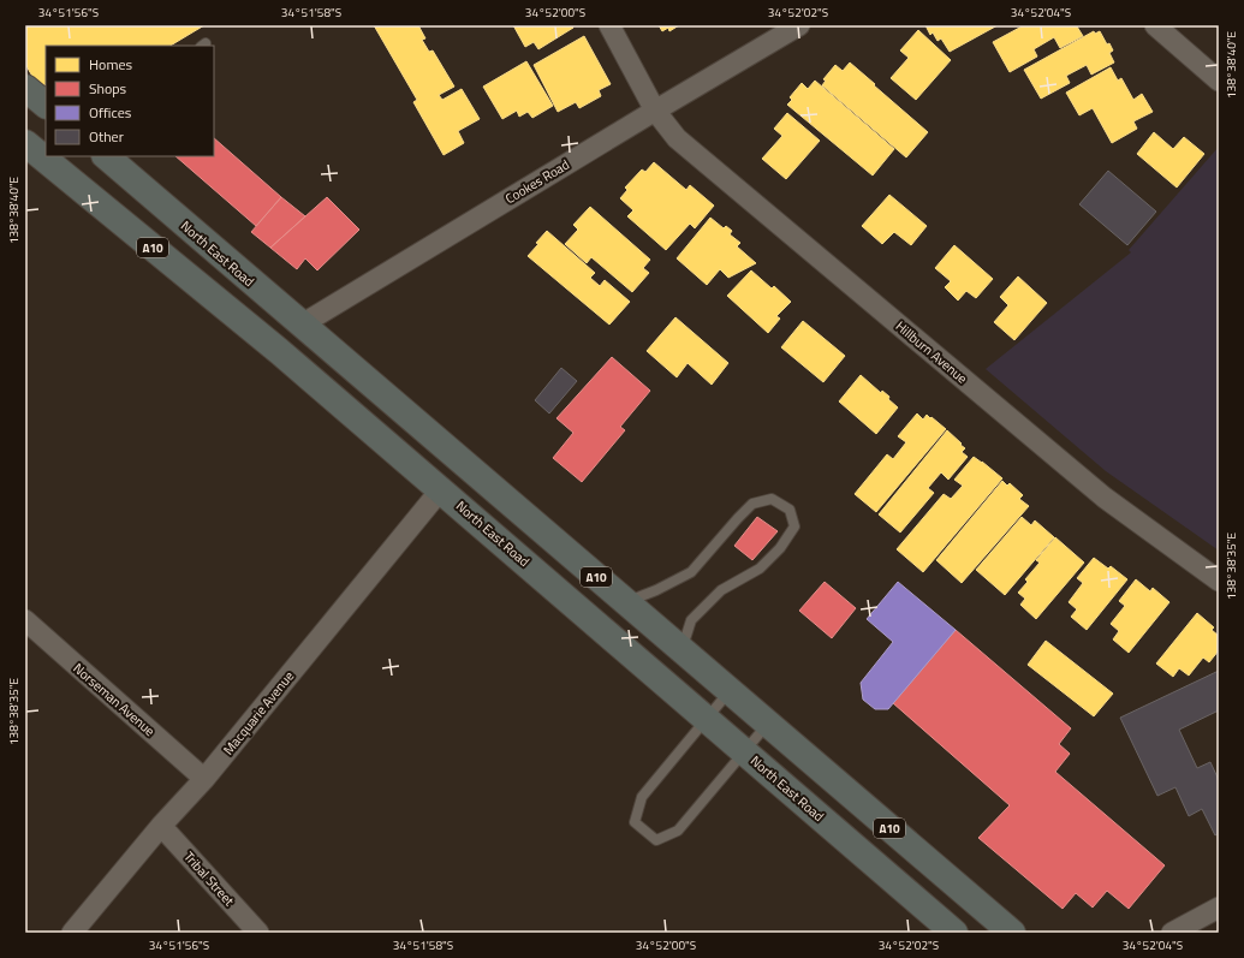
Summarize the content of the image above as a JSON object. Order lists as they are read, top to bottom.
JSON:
{
  "streets": {
    "highway": ["A10", "North East Road"],
    "street": [
      "Cookes Road",
      "Hillburn Avenue",
      "Norseman Avenue",
      "Macquarie Avenue",
      "Tribal Street"
    ]
  },
  "crossings": [
    ["Cookes Road", "North East Road"],
    ["Cookes Road", "Hillburn Avenue"],
    ["North East Road", "Macquarie Avenue"],
    ["Norseman Avenue", "Macquarie Avenue"],
    ["Macquarie Avenue", "Tribal Street"]
  ],
  "legend": [
    "Homes",
    "Shops",
    "Offices",
    "Other"
  ],
  "coordinates": [
    "34°51'56\"S",
    "34°51'58\"S",
    "34°52'00\"S",
    "34°52'02\"S",
    "34°52'04\"S",
    "138°38'40\"E",
    "138°38'35\"E"
  ]
}
